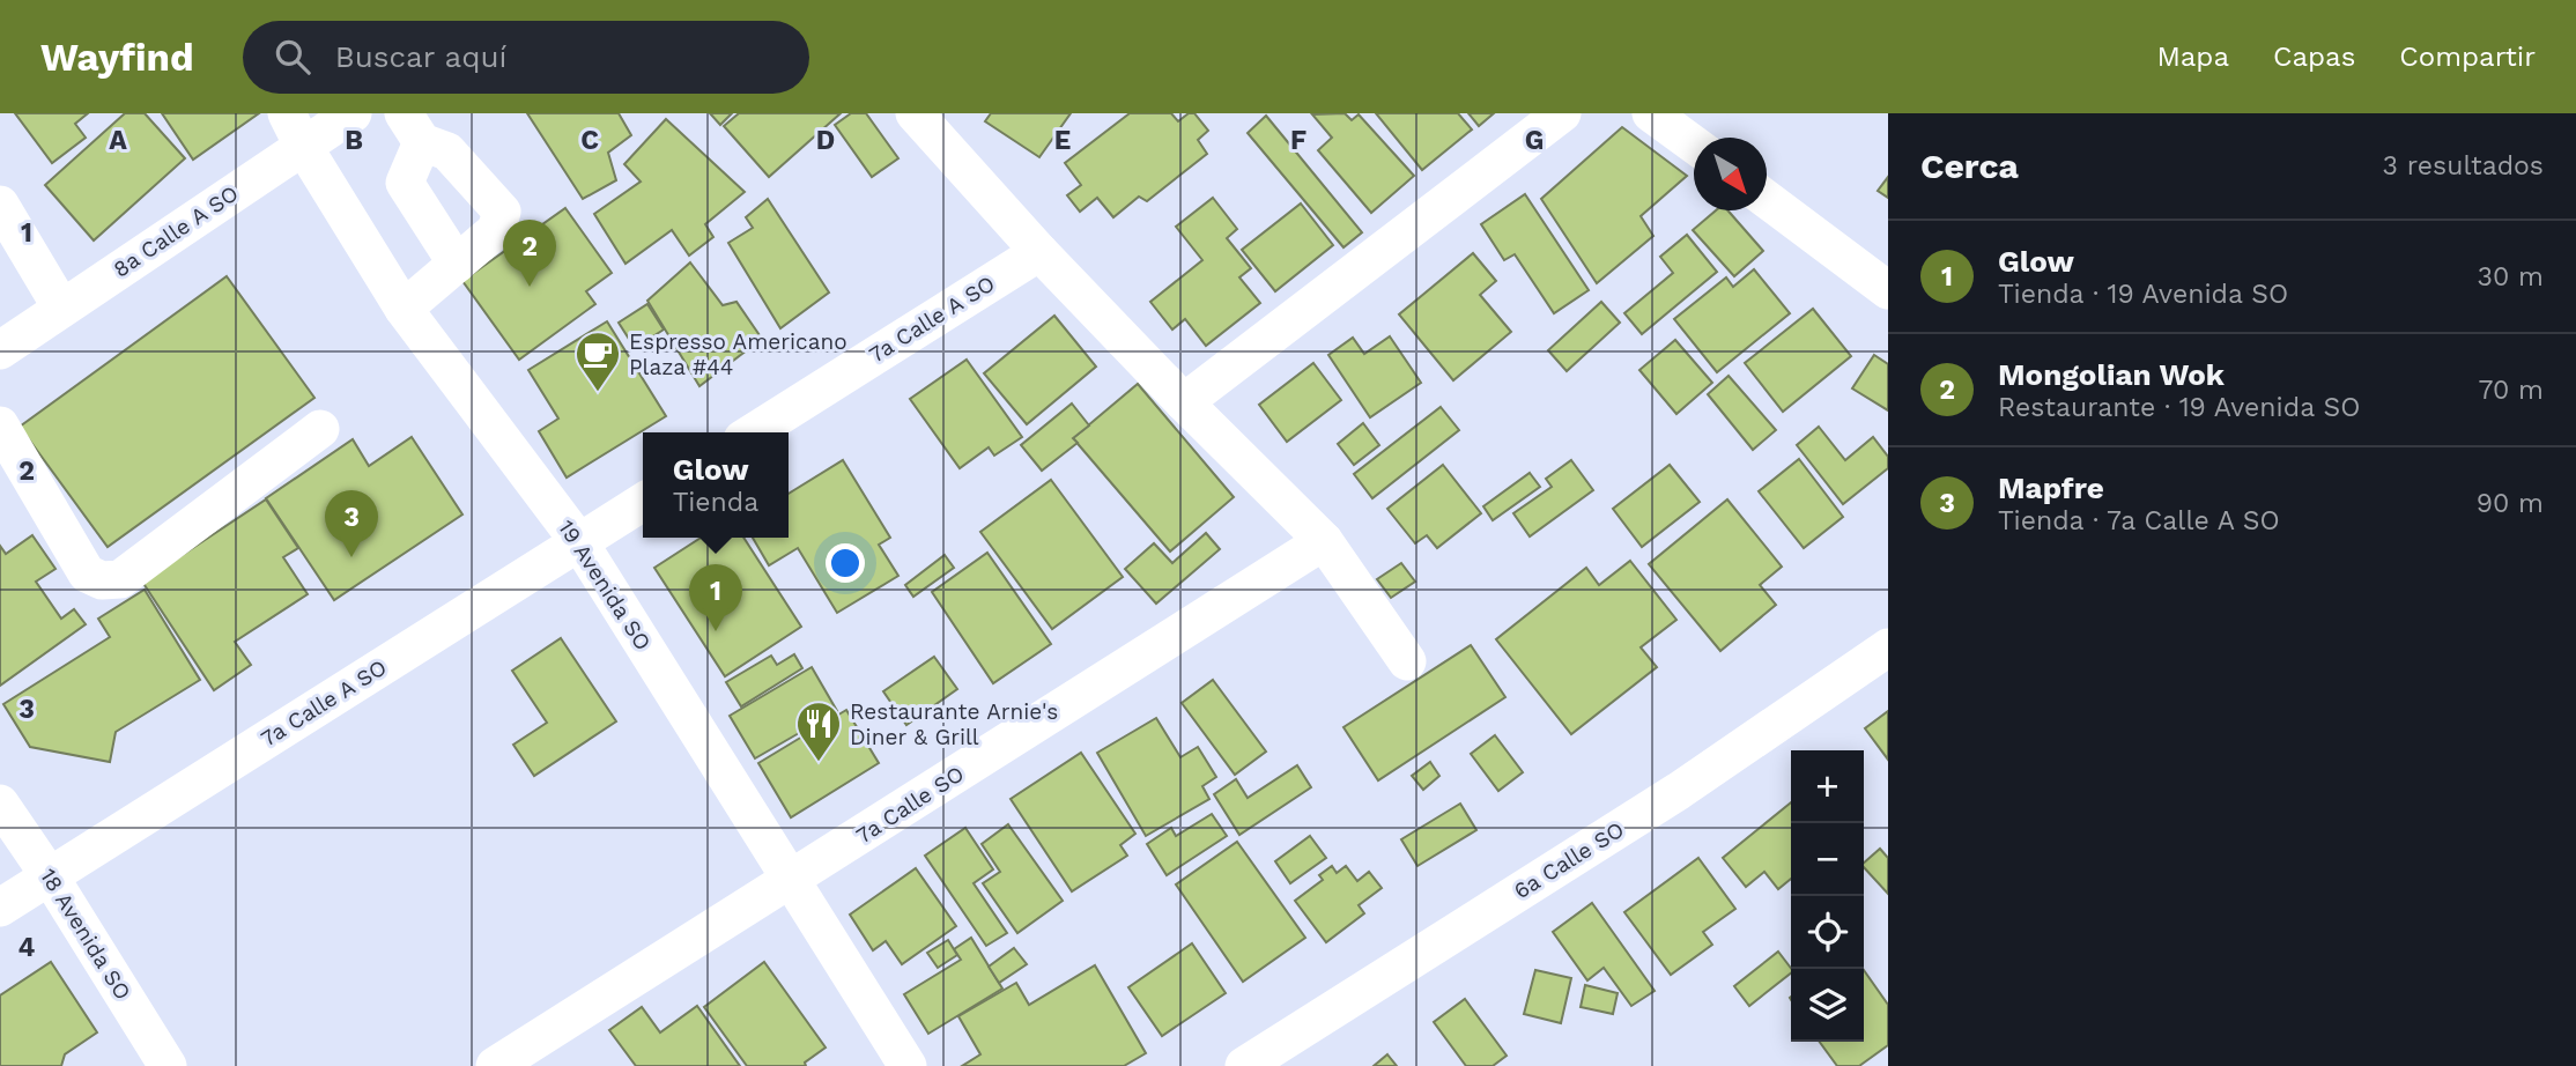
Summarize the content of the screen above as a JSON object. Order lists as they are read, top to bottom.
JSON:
{
  "streets": {
    "street": [
      "8a Calle A SO",
      "7a Calle A SO",
      "19 Avenida SO",
      "7a Calle SO",
      "6a Calle SO",
      "18 Avenida SO"
    ]
  },
  "crossings": [
    ["8a Calle A SO", "19 Avenida SO"],
    ["7a Calle A SO", "19 Avenida SO"],
    ["7a Calle A SO", "18 Avenida SO"],
    ["19 Avenida SO", "7a Calle SO"]
  ],
  "places": {
    "cafe": ["Espresso Americano Plaza #44"],
    "restaurant": ["Restaurante Arnie's Diner & Grill"]
  },
  "north": "bottom right",
  "page": {
    "header": "Wayfind",
    "search": "Buscar aquí",
    "nav": ["Mapa", "Capas", "Compartir"],
    "heading": ["Cerca", "3 resultados"],
    "list": [
      {
        "mark": "1",
        "name": "Glow",
        "note": "Tienda · 19 Avenida SO",
        "value": "30 m"
      },
      {
        "mark": "2",
        "name": "Mongolian Wok",
        "note": "Restaurante · 19 Avenida SO",
        "value": "70 m"
      },
      {
        "mark": "3",
        "name": "Mapfre",
        "note": "Tienda · 7a Calle A SO",
        "value": "90 m"
      }
    ],
    "pins": ["2", "3", "1"],
    "popup": ["Glow", "Tienda"],
    "map_buttons": ["+", "−"]
  },
  "grid": {
    "columns": [
      "A",
      "B",
      "C",
      "D",
      "E",
      "F",
      "G"
    ],
    "rows": [
      "1",
      "2",
      "3",
      "4"
    ]
  }
}
